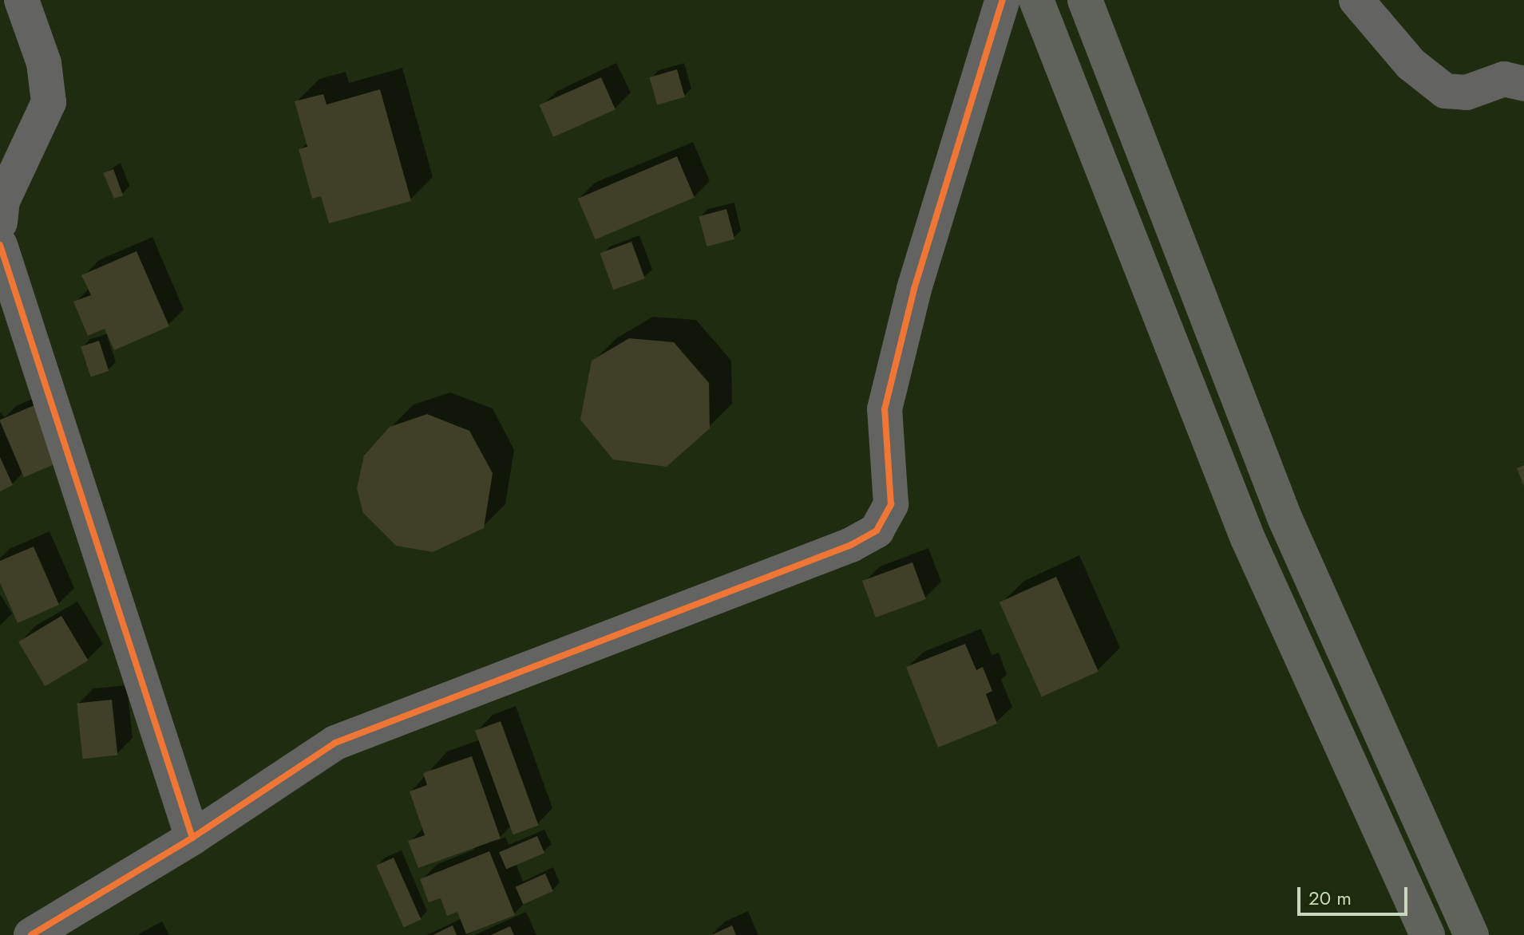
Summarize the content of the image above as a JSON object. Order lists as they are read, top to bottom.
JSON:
{
  "scale_bar": "20 m"
}
